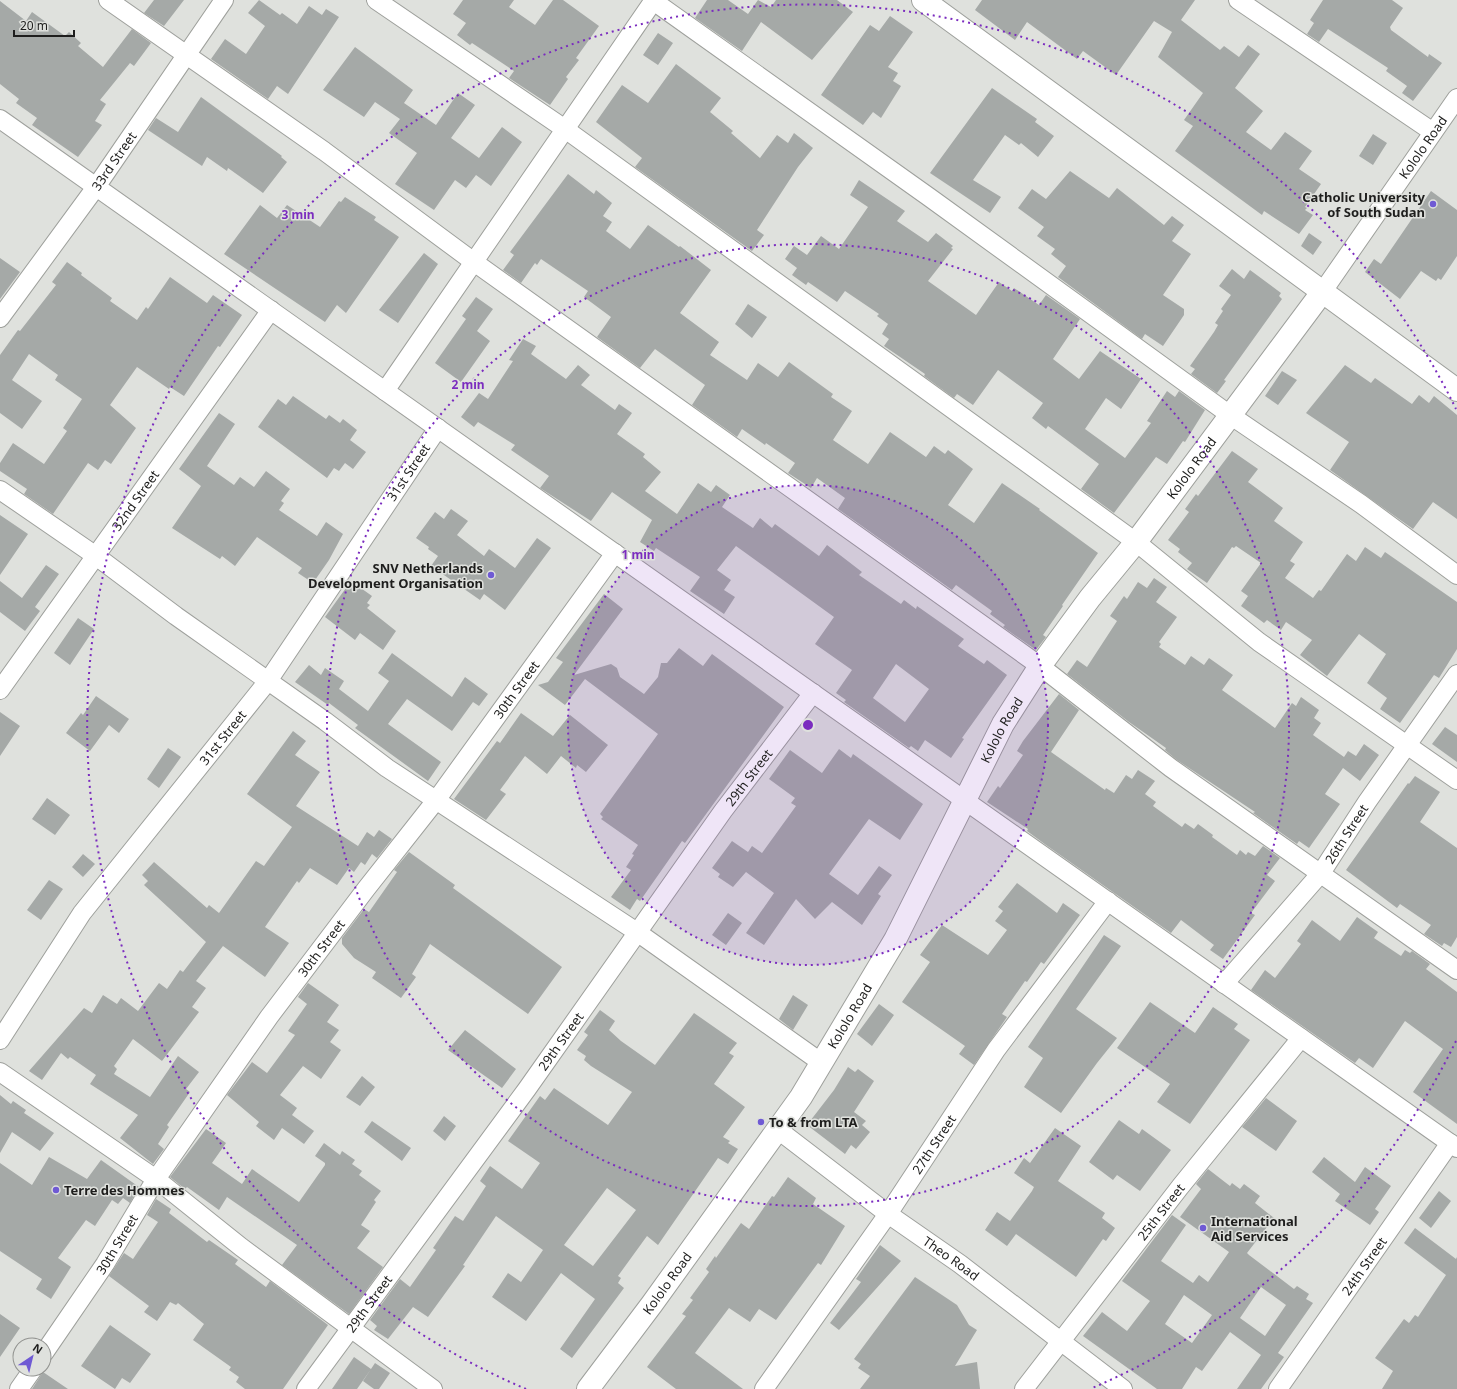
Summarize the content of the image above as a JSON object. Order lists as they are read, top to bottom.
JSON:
{
  "streets": {
    "street": [
      "Kololo Road",
      "33rd Street",
      "31st Street",
      "32nd Street",
      "30th Street",
      "29th Street",
      "26th Street",
      "27th Street",
      "25th Street",
      "Theo Road",
      "24th Street"
    ]
  },
  "crossings": [
    ["Kololo Road", "Theo Road"],
    ["27th Street", "Theo Road"],
    ["25th Street", "Theo Road"]
  ],
  "places": [
    "Catholic University of South Sudan",
    "SNV Netherlands Development Organisation",
    "To & from LTA",
    "Terre des Hommes",
    "International Aid Services"
  ],
  "scale_bar": "20 m",
  "north": "top right",
  "rings": ["3 min", "2 min", "1 min"]
}
